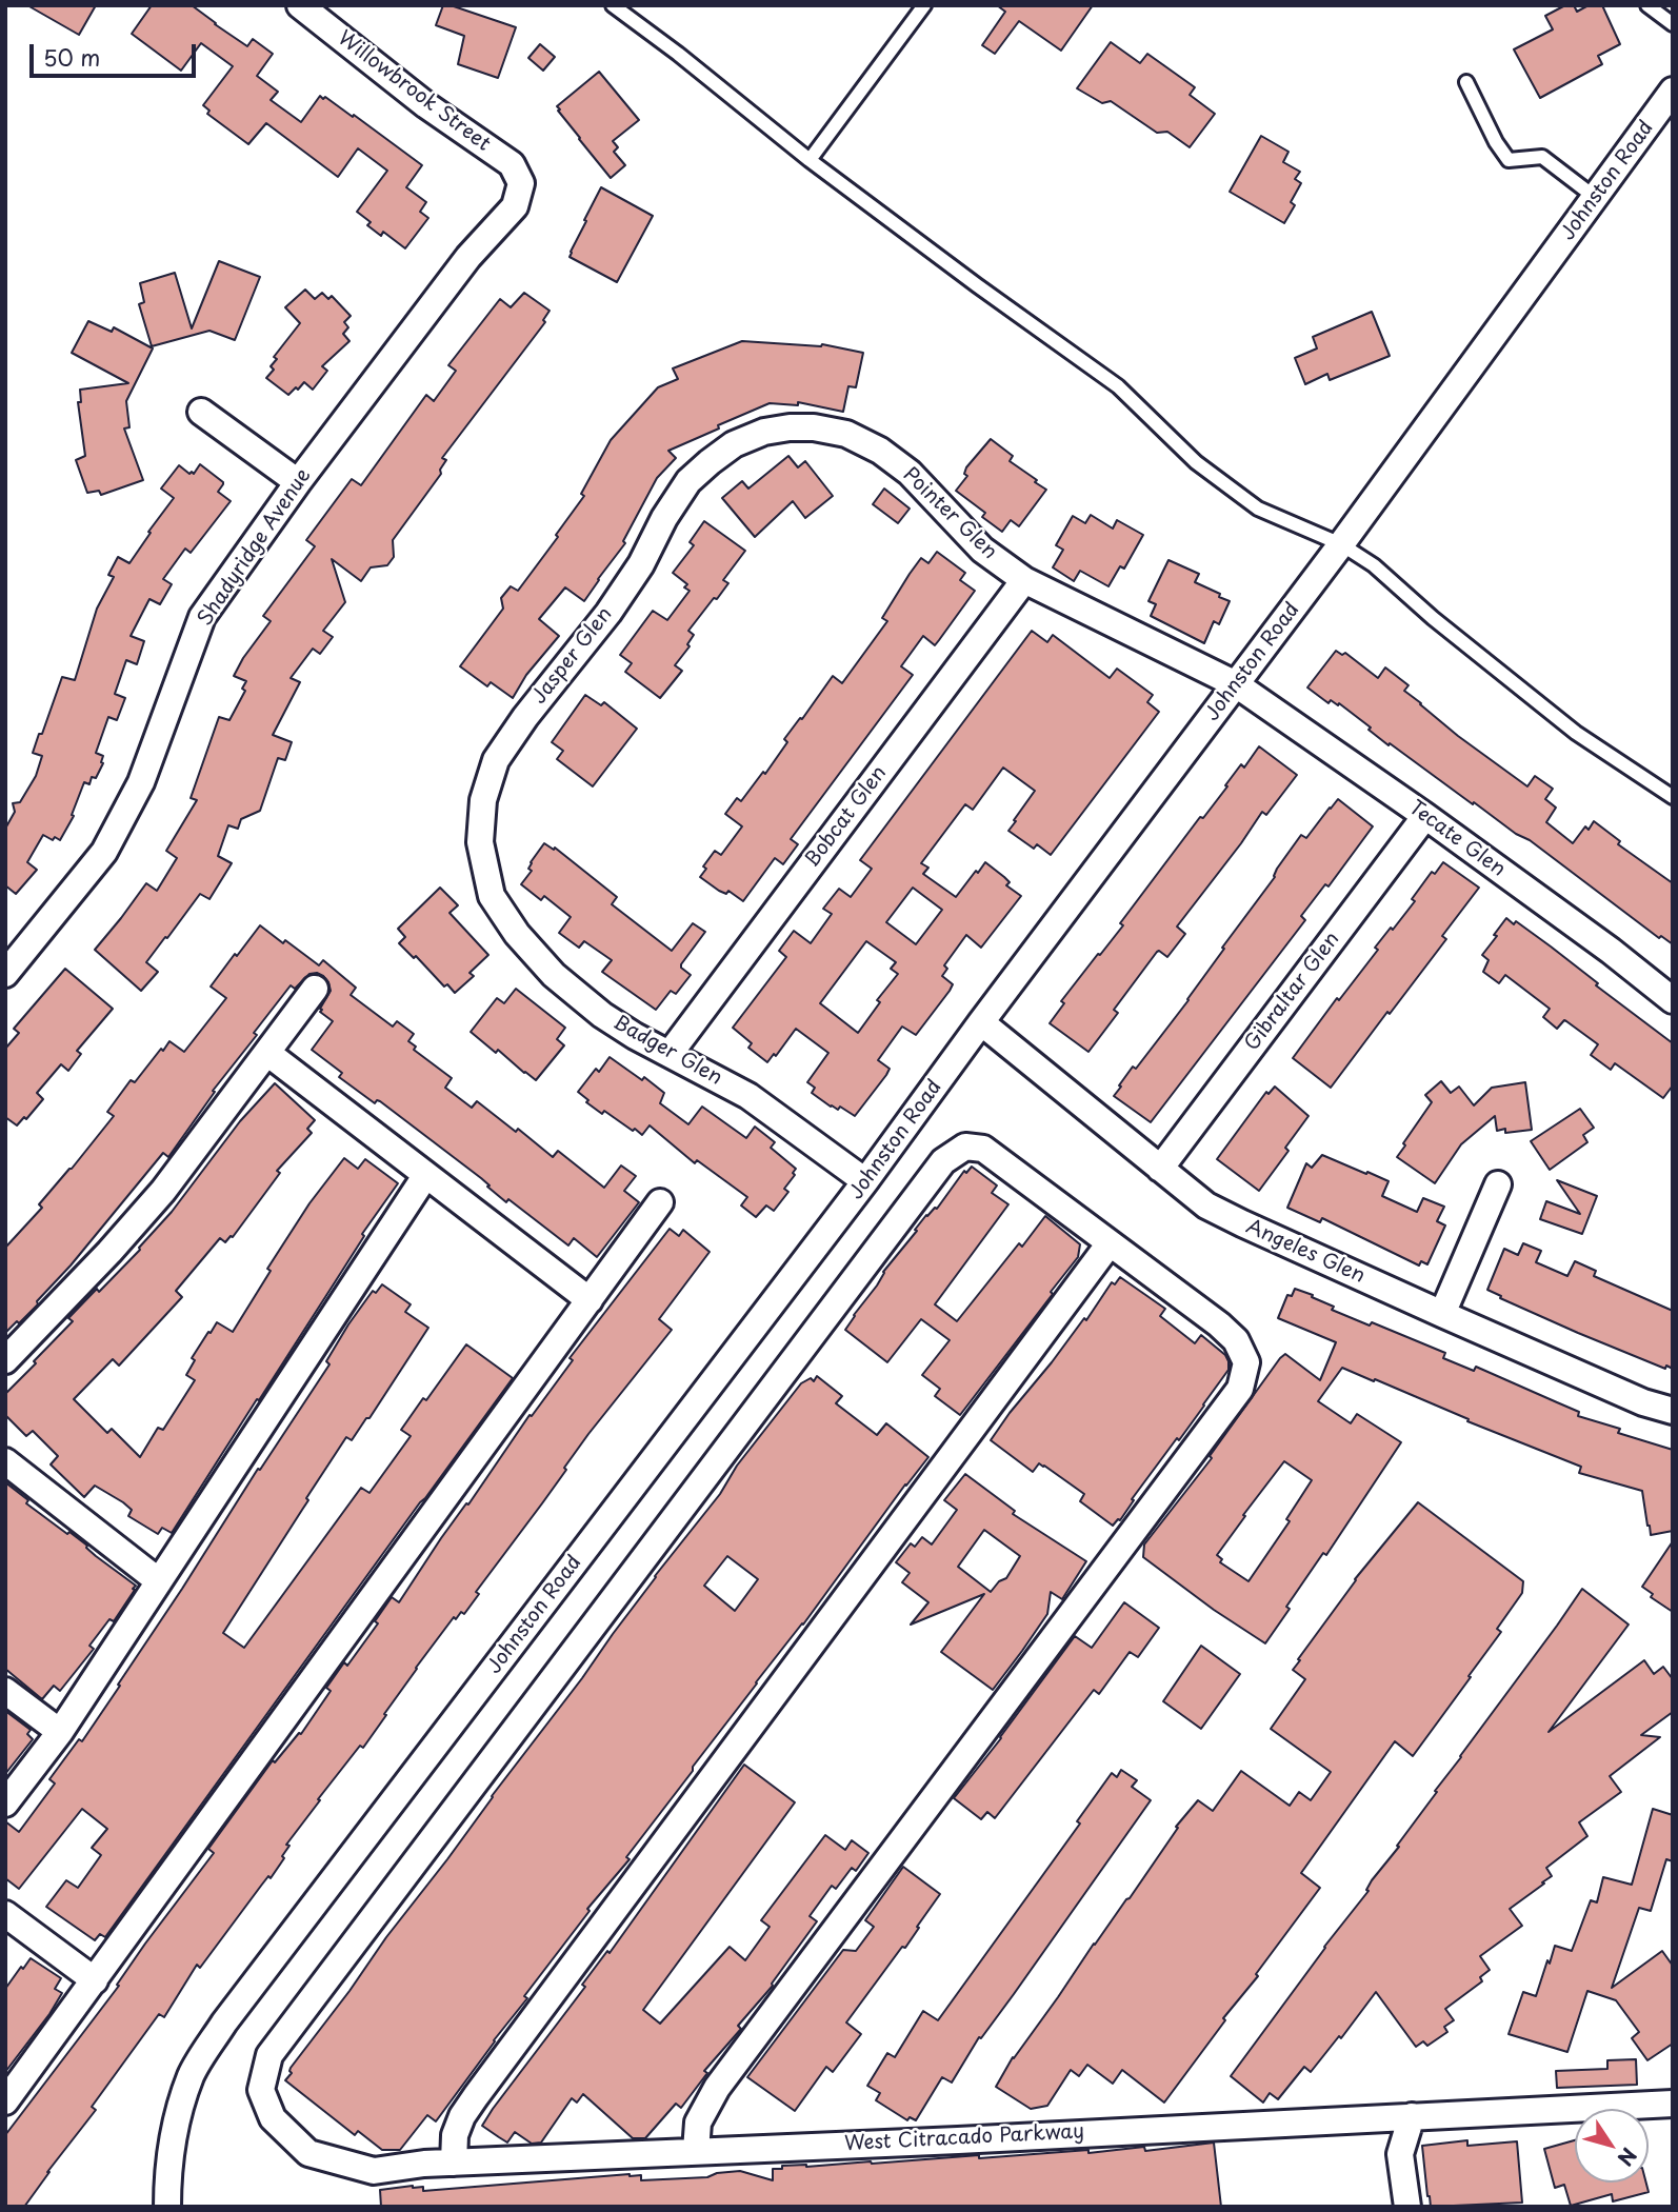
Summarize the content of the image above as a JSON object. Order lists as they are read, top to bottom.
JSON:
{
  "streets": {
    "street": [
      "Willowbrook Street",
      "Johnston Road",
      "Pointer Glen",
      "Shadyridge Avenue",
      "Jasper Glen",
      "Bobcat Glen",
      "Tecate Glen",
      "Gibraltar Glen",
      "Badger Glen",
      "Angeles Glen",
      "West Citracado Parkway"
    ]
  },
  "crossings": [
    ["Willowbrook Street", "Shadyridge Avenue"],
    ["Johnston Road", "Pointer Glen"],
    ["Johnston Road", "Tecate Glen"],
    ["Johnston Road", "Badger Glen"],
    ["Johnston Road", "Angeles Glen"],
    ["Pointer Glen", "Jasper Glen"],
    ["Pointer Glen", "Bobcat Glen"],
    ["Pointer Glen", "Tecate Glen"],
    ["Jasper Glen", "Badger Glen"],
    ["Bobcat Glen", "Badger Glen"],
    ["Tecate Glen", "Gibraltar Glen"],
    ["Gibraltar Glen", "Angeles Glen"]
  ],
  "scale_bar": "50 m",
  "north": "bottom right"
}
